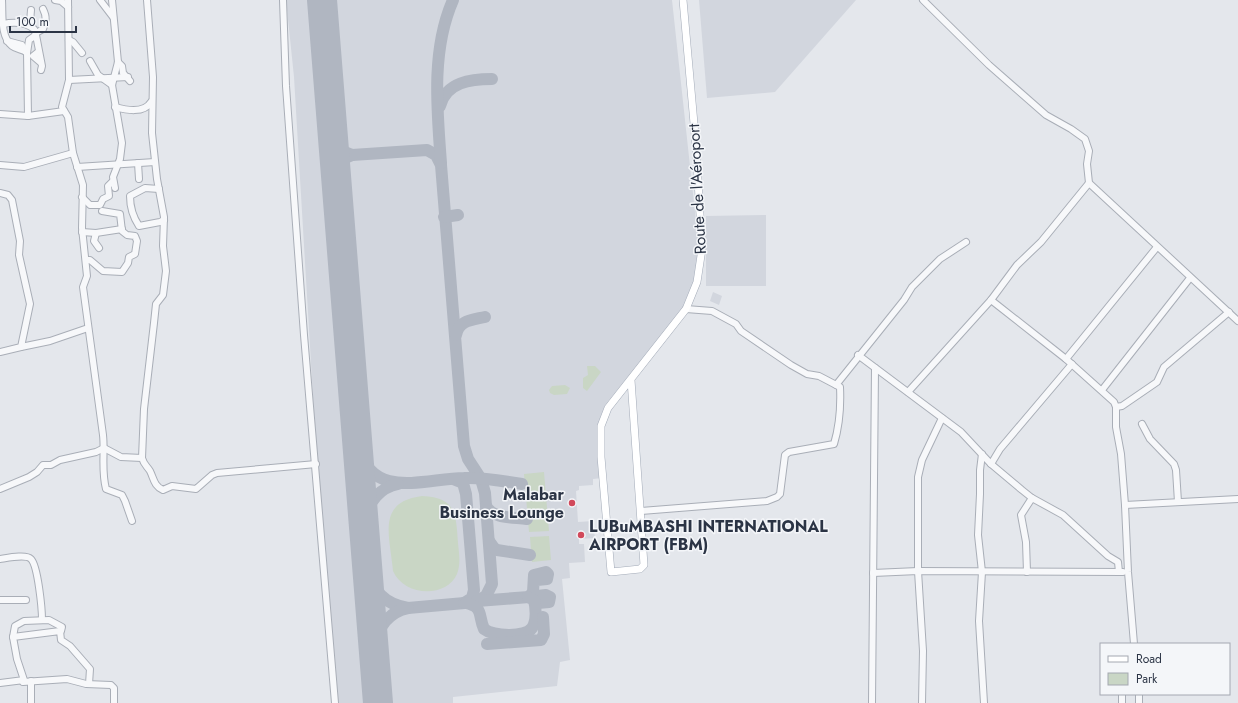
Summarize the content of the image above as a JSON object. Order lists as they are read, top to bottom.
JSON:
{
  "streets": {
    "main road": ["Route de l'Aéroport"]
  },
  "places": ["Malabar Business Lounge", "LUBuMBASHI INTERNATIONAL AIRPORT (FBM)"],
  "legend": ["Road", "Park"],
  "scale_bar": "100 m"
}
